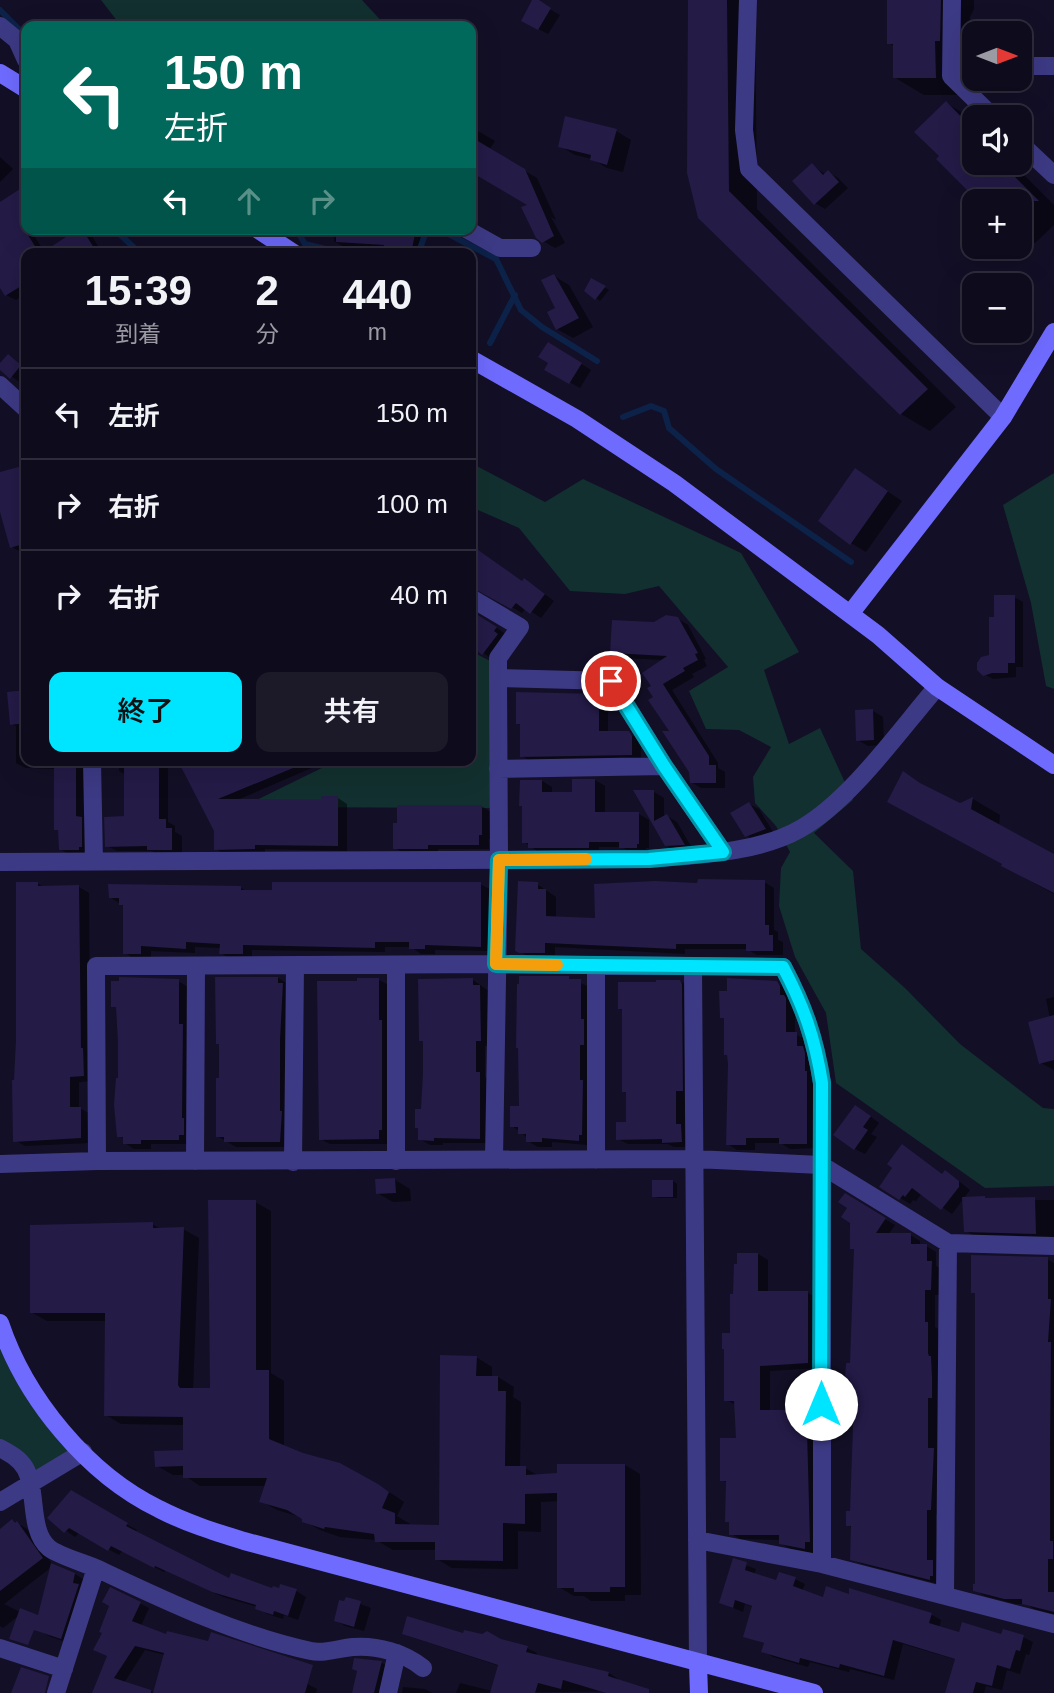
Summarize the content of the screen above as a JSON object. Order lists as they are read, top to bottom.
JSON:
{
  "north": "right",
  "page": {
    "map_buttons": ["+", "−"],
    "turn": ["150 m", "左折"],
    "eta": [
      "15:39",
      "到着",
      "2",
      "分",
      "440",
      "m"
    ],
    "list": [
      {
        "name": "左折",
        "value": "150 m"
      },
      {
        "name": "右折",
        "value": "100 m"
      },
      {
        "name": "右折",
        "value": "40 m"
      }
    ],
    "buttons": ["終了", "共有"]
  }
}
